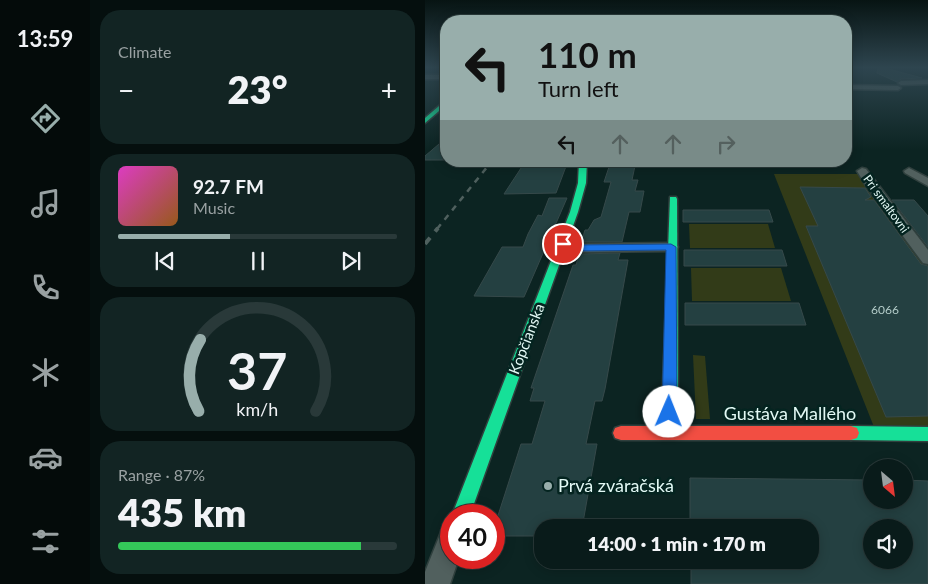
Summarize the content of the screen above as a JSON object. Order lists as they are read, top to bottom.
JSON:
{
  "streets": {
    "street": ["Pri smaltovni", "Kopčianska", "Gustáva Mallého"]
  },
  "places": ["Prvá zváračská"],
  "house_numbers": ["6066"],
  "north": "bottom right",
  "page": {
    "tabs": "13:59",
    "tile": [
      "Climate",
      ["Range · 87%", "435 km"]
    ],
    "turn": ["110 m", "Turn left"],
    "heat": ["−", "23°", "+"],
    "song": ["92.7 FM", "Music"],
    "limit": "40",
    "trip": "14:00 · 1 min · 170 m",
    "gauge": ["37", "km/h"]
  }
}
